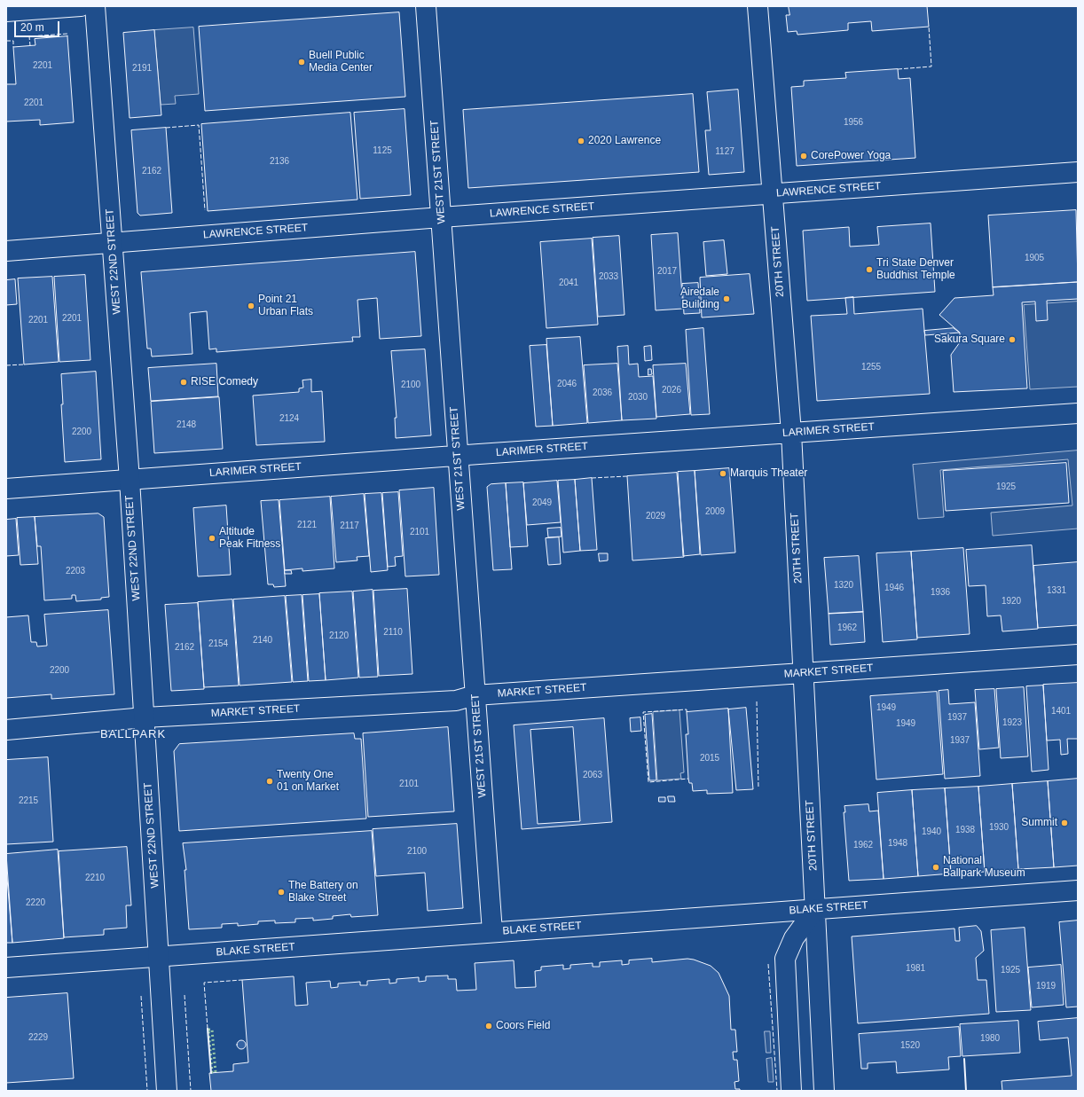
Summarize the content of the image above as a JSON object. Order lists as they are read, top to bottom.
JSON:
{
  "streets": {
    "main road": [
      "WEST 21ST STREET",
      "LAWRENCE STREET",
      "WEST 22ND STREET",
      "20TH STREET",
      "LARIMER STREET",
      "MARKET STREET",
      "BLAKE STREET"
    ]
  },
  "crossings": [
    ["WEST 21ST STREET", "LAWRENCE STREET"],
    ["WEST 21ST STREET", "LARIMER STREET"],
    ["WEST 21ST STREET", "MARKET STREET"],
    ["WEST 21ST STREET", "BLAKE STREET"],
    ["LAWRENCE STREET", "WEST 22ND STREET"],
    ["LAWRENCE STREET", "20TH STREET"],
    ["WEST 22ND STREET", "LARIMER STREET"],
    ["WEST 22ND STREET", "MARKET STREET"],
    ["WEST 22ND STREET", "BLAKE STREET"],
    ["20TH STREET", "LARIMER STREET"],
    ["20TH STREET", "MARKET STREET"],
    ["20TH STREET", "BLAKE STREET"]
  ],
  "districts": ["BALLPARK"],
  "places": [
    "Buell Public Media Center",
    "2020 Lawrence",
    "CorePower Yoga",
    "Tri State Denver Buddhist Temple",
    "Airedale Building",
    "Point 21 Urban Flats",
    "Sakura Square",
    "RISE Comedy",
    "Marquis Theater",
    "Altitude Peak Fitness",
    "Twenty One 01 on Market",
    "Summit",
    "National Ballpark Museum",
    "The Battery on Blake Street",
    "Coors Field"
  ],
  "house_numbers": [
    "2201",
    "2191",
    "2201",
    "1956",
    "1125",
    "1127",
    "2136",
    "2162",
    "1905",
    "2017",
    "2033",
    "2041",
    "2201",
    "2201",
    "1255",
    "2046",
    "2100",
    "2026",
    "2036",
    "2030",
    "2124",
    "2148",
    "2200",
    "1925",
    "2049",
    "2009",
    "2029",
    "2121",
    "2117",
    "2101",
    "2203",
    "1320",
    "1946",
    "1331",
    "1936",
    "1920",
    "1962",
    "2110",
    "2120",
    "2140",
    "2154",
    "2162",
    "2200",
    "1949",
    "1401",
    "1937",
    "1923",
    "1949",
    "1937",
    "2015",
    "2063",
    "2101",
    "2215",
    "1930",
    "1938",
    "1940",
    "1948",
    "1962",
    "2100",
    "2210",
    "2220",
    "1981",
    "1925",
    "1919",
    "2229",
    "1980",
    "1520"
  ],
  "scale_bar": "20 m"
}
